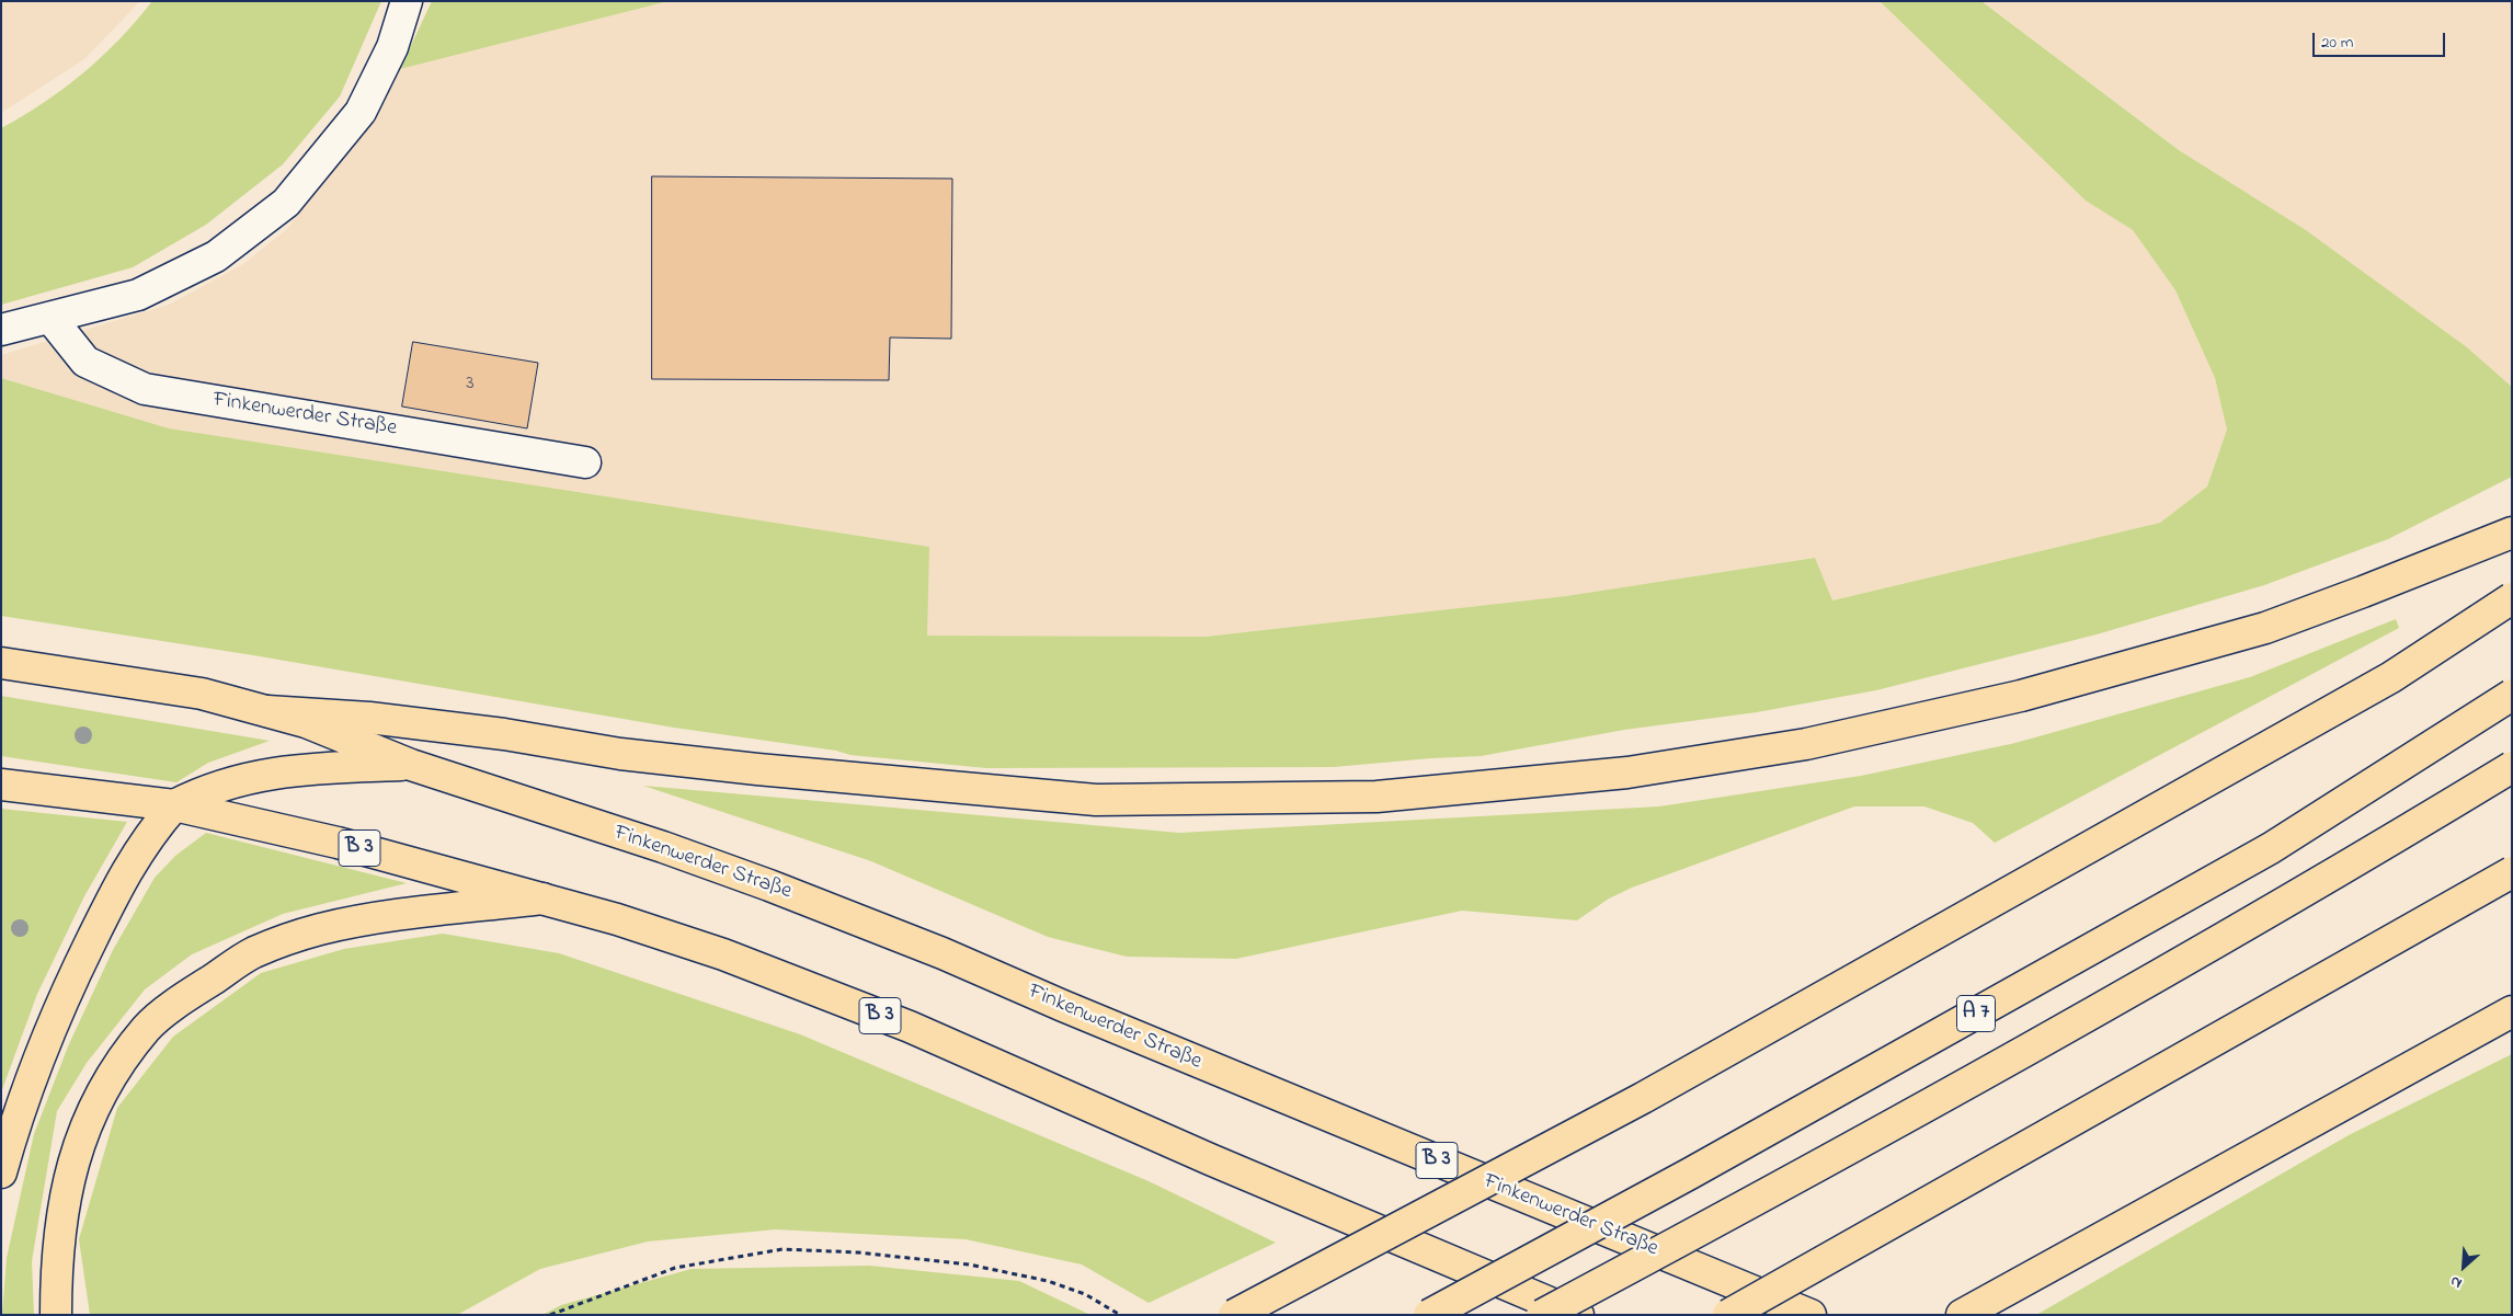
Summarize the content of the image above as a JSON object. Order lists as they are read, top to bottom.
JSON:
{
  "streets": {
    "main road": ["Finkenwerder Straße", "B 3", "A 7"]
  },
  "crossings": [
    ["Finkenwerder Straße", "B 3"]
  ],
  "house_numbers": ["3"],
  "scale_bar": "20 m",
  "north": "bottom left"
}
